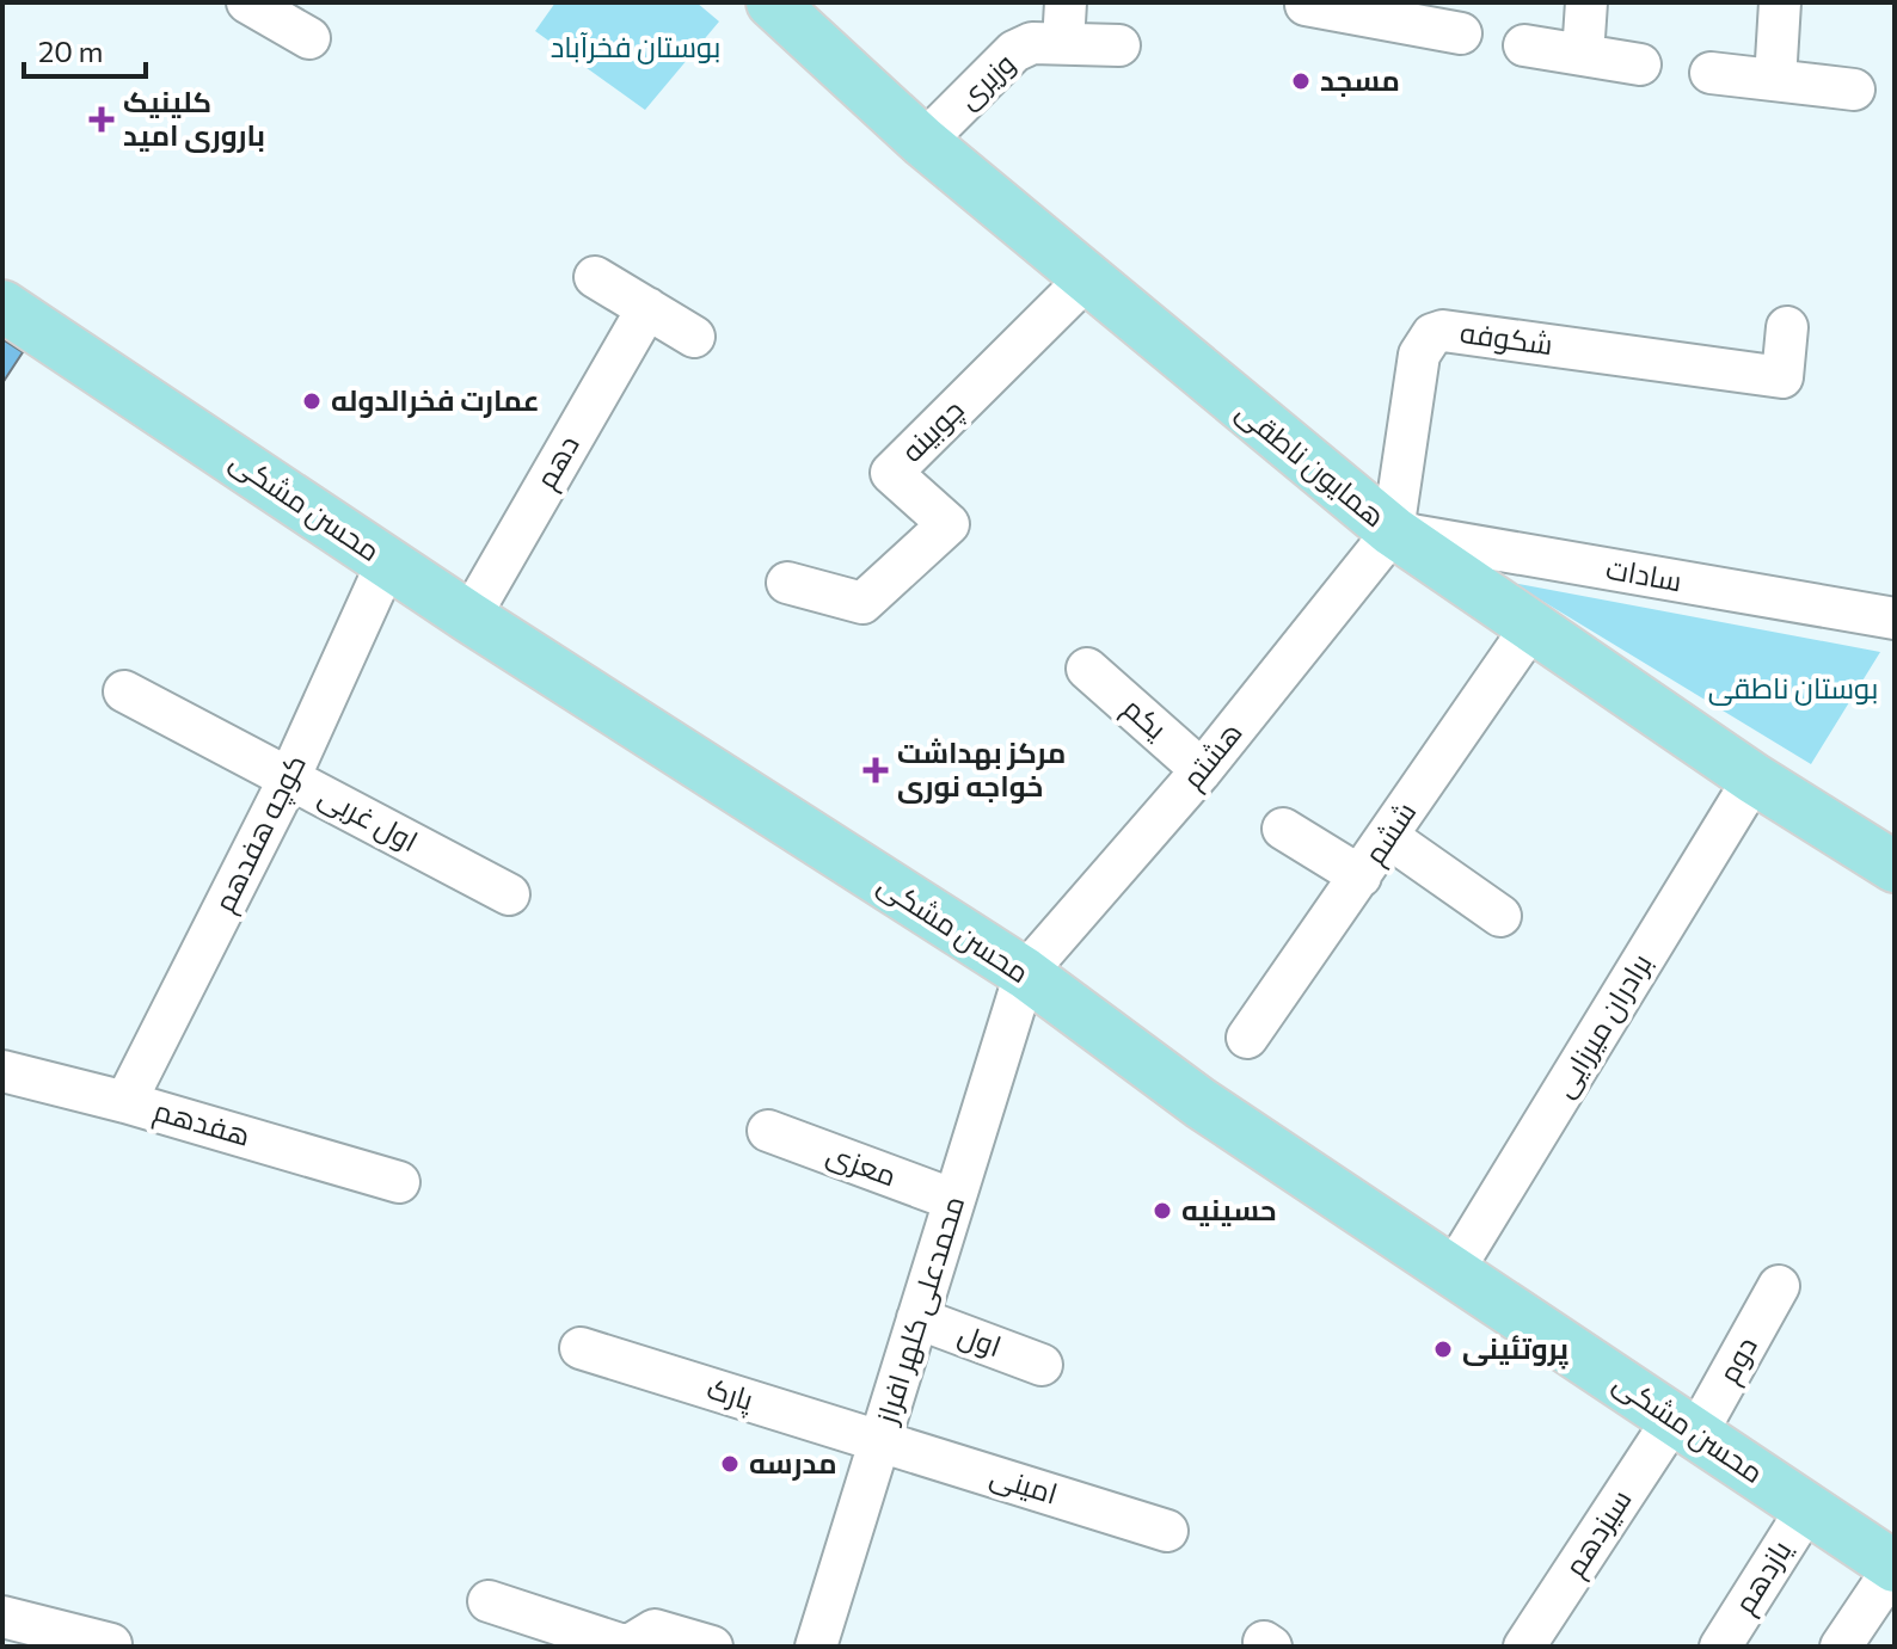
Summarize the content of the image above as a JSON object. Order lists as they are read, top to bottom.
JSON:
{
  "streets": {
    "main road": ["همایون ناطقی", "محسن مشکی"],
    "street": [
      "وزیری",
      "شکوفه",
      "چوبینه",
      "دهم",
      "سادات",
      "یکم",
      "هشتم",
      "اول غربی",
      "کوچه هفدهم",
      "ششم",
      "برادران میرزایی",
      "هفدهم",
      "معزی",
      "محمدعلی کلهر افراز",
      "اول",
      "دوم",
      "پارک",
      "امینی",
      "سیزدهم",
      "یازدهم"
    ]
  },
  "crossings": [
    ["وزیری", "همایون ناطقی"],
    ["شکوفه", "همایون ناطقی"],
    ["شکوفه", "سادات"],
    ["شکوفه", "هشتم"],
    ["چوبینه", "همایون ناطقی"],
    ["دهم", "محسن مشکی"],
    ["همایون ناطقی", "سادات"],
    ["همایون ناطقی", "هشتم"],
    ["همایون ناطقی", "ششم"],
    ["همایون ناطقی", "برادران میرزایی"],
    ["محسن مشکی", "هشتم"],
    ["محسن مشکی", "کوچه هفدهم"],
    ["محسن مشکی", "برادران میرزایی"],
    ["محسن مشکی", "محمدعلی کلهر افراز"],
    ["محسن مشکی", "دوم"],
    ["محسن مشکی", "سیزدهم"],
    ["محسن مشکی", "یازدهم"],
    ["سادات", "هشتم"],
    ["یکم", "هشتم"],
    ["هشتم", "محمدعلی کلهر افراز"],
    ["اول غربی", "کوچه هفدهم"],
    ["کوچه هفدهم", "هفدهم"],
    ["معزی", "محمدعلی کلهر افراز"],
    ["محمدعلی کلهر افراز", "اول"],
    ["محمدعلی کلهر افراز", "پارک"],
    ["محمدعلی کلهر افراز", "امینی"],
    ["دوم", "سیزدهم"],
    ["پارک", "امینی"]
  ],
  "parks": ["بوستان فخرآباد", "بوستان ناطقی"],
  "places": {
    "other": [
      "مسجد",
      "عمارت فخرالدوله",
      "حسینیه",
      "پروتئینی",
      "مدرسه"
    ],
    "health": ["کلینیک باروری امید", "مرکز بهداشت خواجه نوری"]
  },
  "scale_bar": "20 m"
}
